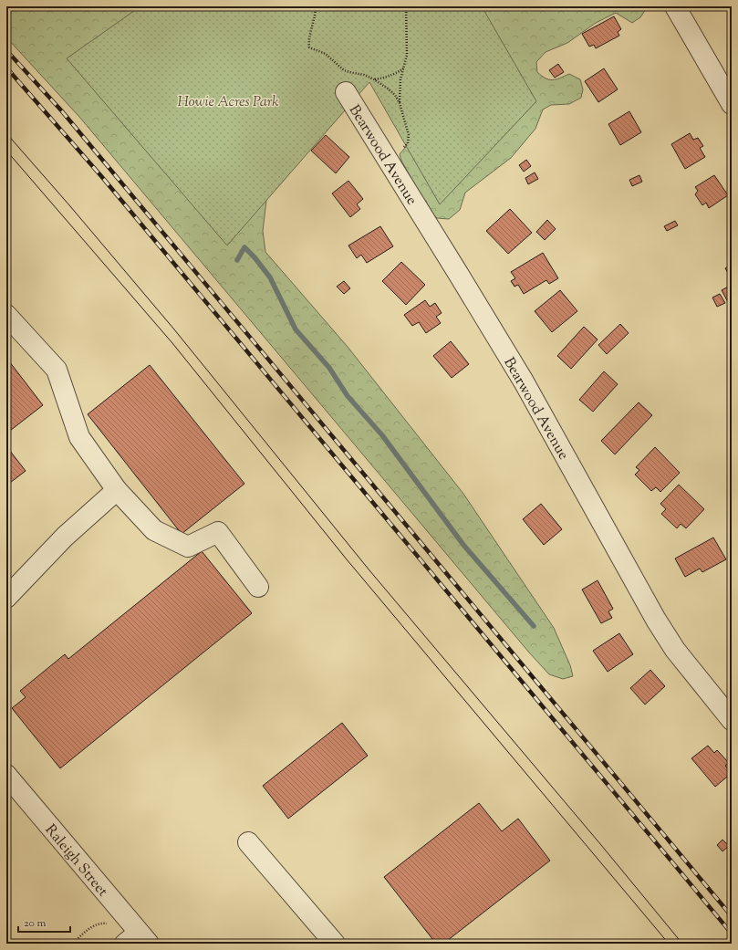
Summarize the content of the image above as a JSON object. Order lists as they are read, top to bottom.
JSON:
{
  "streets": {
    "street": ["Bearwood Avenue", "Raleigh Street"]
  },
  "parks": ["Howie Acres Park"],
  "scale_bar": "20 m"
}
